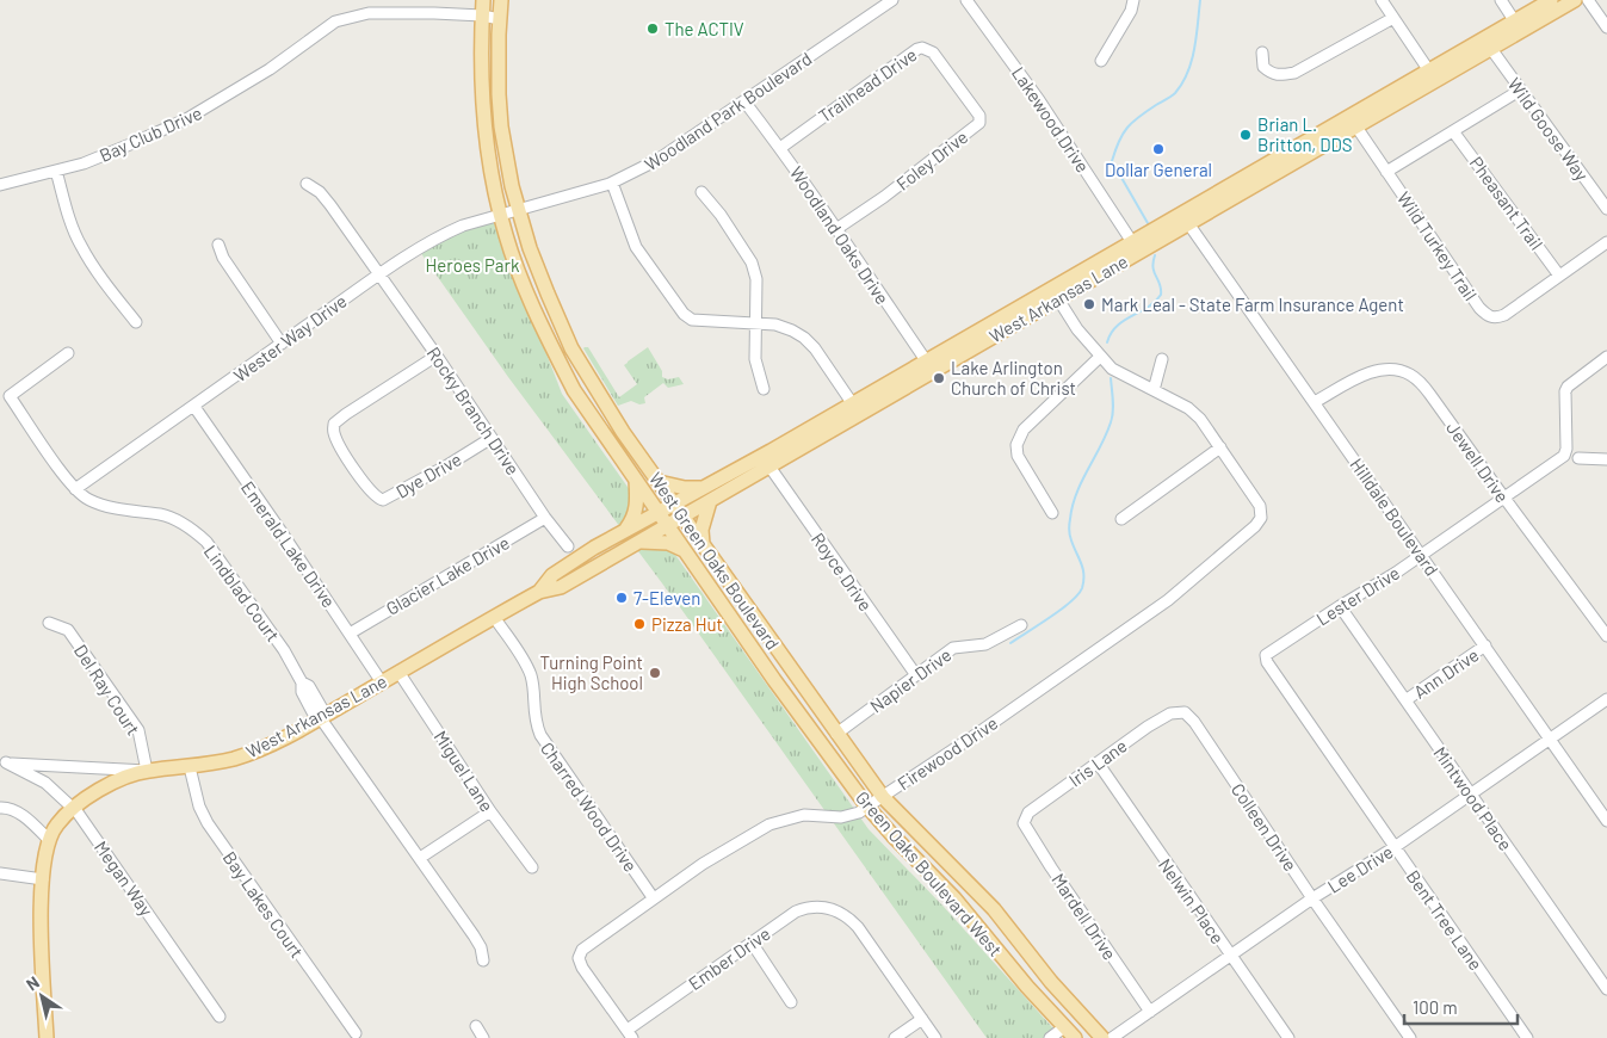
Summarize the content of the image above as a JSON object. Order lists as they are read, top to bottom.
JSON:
{
  "streets": {
    "main road": ["West Arkansas Lane", "West Green Oaks Boulevard", "Green Oaks Boulevard West"],
    "street": [
      "Trailhead Drive",
      "Woodland Park Boulevard",
      "Lakewood Drive",
      "Wild Goose Way",
      "Bay Club Drive",
      "Foley Drive",
      "Pheasant Trail",
      "Woodland Oaks Drive",
      "Wild Turkey Trail",
      "Wester Way Drive",
      "Rocky Branch Drive",
      "Jewell Drive",
      "Dye Drive",
      "Hilldale Boulevard",
      "Emerald Lake Drive",
      "Royce Drive",
      "Glacier Lake Drive",
      "Lindblad Court",
      "Lester Drive",
      "Ann Drive",
      "Napier Drive",
      "Del Ray Court",
      "Firewood Drive",
      "Iris Lane",
      "Miguel Lane",
      "Mintwood Place",
      "Charred Wood Drive",
      "Colleen Drive",
      "Lee Drive",
      "Megan Way",
      "Nelwin Place",
      "Bay Lakes Court",
      "Mardell Drive",
      "Bent Tree Lane",
      "Ember Drive"
    ]
  },
  "crossings": [
    ["Trailhead Drive", "Foley Drive"],
    ["Trailhead Drive", "Woodland Oaks Drive"],
    ["Woodland Park Boulevard", "Woodland Oaks Drive"],
    ["Woodland Park Boulevard", "Wester Way Drive"],
    ["Woodland Park Boulevard", "West Green Oaks Boulevard"],
    ["Lakewood Drive", "West Arkansas Lane"],
    ["Wild Goose Way", "West Arkansas Lane"],
    ["Bay Club Drive", "West Green Oaks Boulevard"],
    ["Bay Club Drive", "Green Oaks Boulevard West"],
    ["Foley Drive", "Woodland Oaks Drive"],
    ["Pheasant Trail", "Wild Turkey Trail"],
    ["Woodland Oaks Drive", "West Arkansas Lane"],
    ["Wild Turkey Trail", "West Arkansas Lane"],
    ["West Arkansas Lane", "Hilldale Boulevard"],
    ["West Arkansas Lane", "Emerald Lake Drive"],
    ["West Arkansas Lane", "West Green Oaks Boulevard"],
    ["West Arkansas Lane", "Royce Drive"],
    ["West Arkansas Lane", "Lindblad Court"],
    ["West Arkansas Lane", "Del Ray Court"],
    ["West Arkansas Lane", "Miguel Lane"],
    ["West Arkansas Lane", "Charred Wood Drive"],
    ["West Arkansas Lane", "Green Oaks Boulevard West"],
    ["West Arkansas Lane", "Megan Way"],
    ["West Arkansas Lane", "Bay Lakes Court"],
    ["Wester Way Drive", "Rocky Branch Drive"],
    ["Wester Way Drive", "Emerald Lake Drive"],
    ["Wester Way Drive", "West Green Oaks Boulevard"],
    ["Wester Way Drive", "Lindblad Court"],
    ["Wester Way Drive", "Green Oaks Boulevard West"],
    ["Rocky Branch Drive", "Dye Drive"],
    ["Rocky Branch Drive", "Glacier Lake Drive"],
    ["Jewell Drive", "Hilldale Boulevard"],
    ["Jewell Drive", "Lester Drive"],
    ["Hilldale Boulevard", "Lester Drive"],
    ["Hilldale Boulevard", "Ann Drive"],
    ["Hilldale Boulevard", "Lee Drive"],
    ["Emerald Lake Drive", "Glacier Lake Drive"],
    ["West Green Oaks Boulevard", "Napier Drive"],
    ["West Green Oaks Boulevard", "Firewood Drive"],
    ["Royce Drive", "Napier Drive"],
    ["Lester Drive", "Mintwood Place"],
    ["Lester Drive", "Bent Tree Lane"],
    ["Ann Drive", "Mintwood Place"],
    ["Firewood Drive", "Charred Wood Drive"],
    ["Firewood Drive", "Green Oaks Boulevard West"],
    ["Firewood Drive", "Ember Drive"],
    ["Iris Lane", "Colleen Drive"],
    ["Iris Lane", "Nelwin Place"],
    ["Iris Lane", "Mardell Drive"],
    ["Mintwood Place", "Lee Drive"],
    ["Colleen Drive", "Lee Drive"],
    ["Lee Drive", "Nelwin Place"],
    ["Lee Drive", "Mardell Drive"],
    ["Lee Drive", "Bent Tree Lane"]
  ],
  "parks": ["Heroes Park"],
  "places": [
    "The ACTIV",
    "Brian L. Britton, DDS",
    "Dollar General",
    "Mark Leal - State Farm Insurance Agent",
    "Lake Arlington Church of Christ",
    "7-Eleven",
    "Pizza Hut",
    "Turning Point High School"
  ],
  "scale_bar": "100 m",
  "north": "top left"
}
